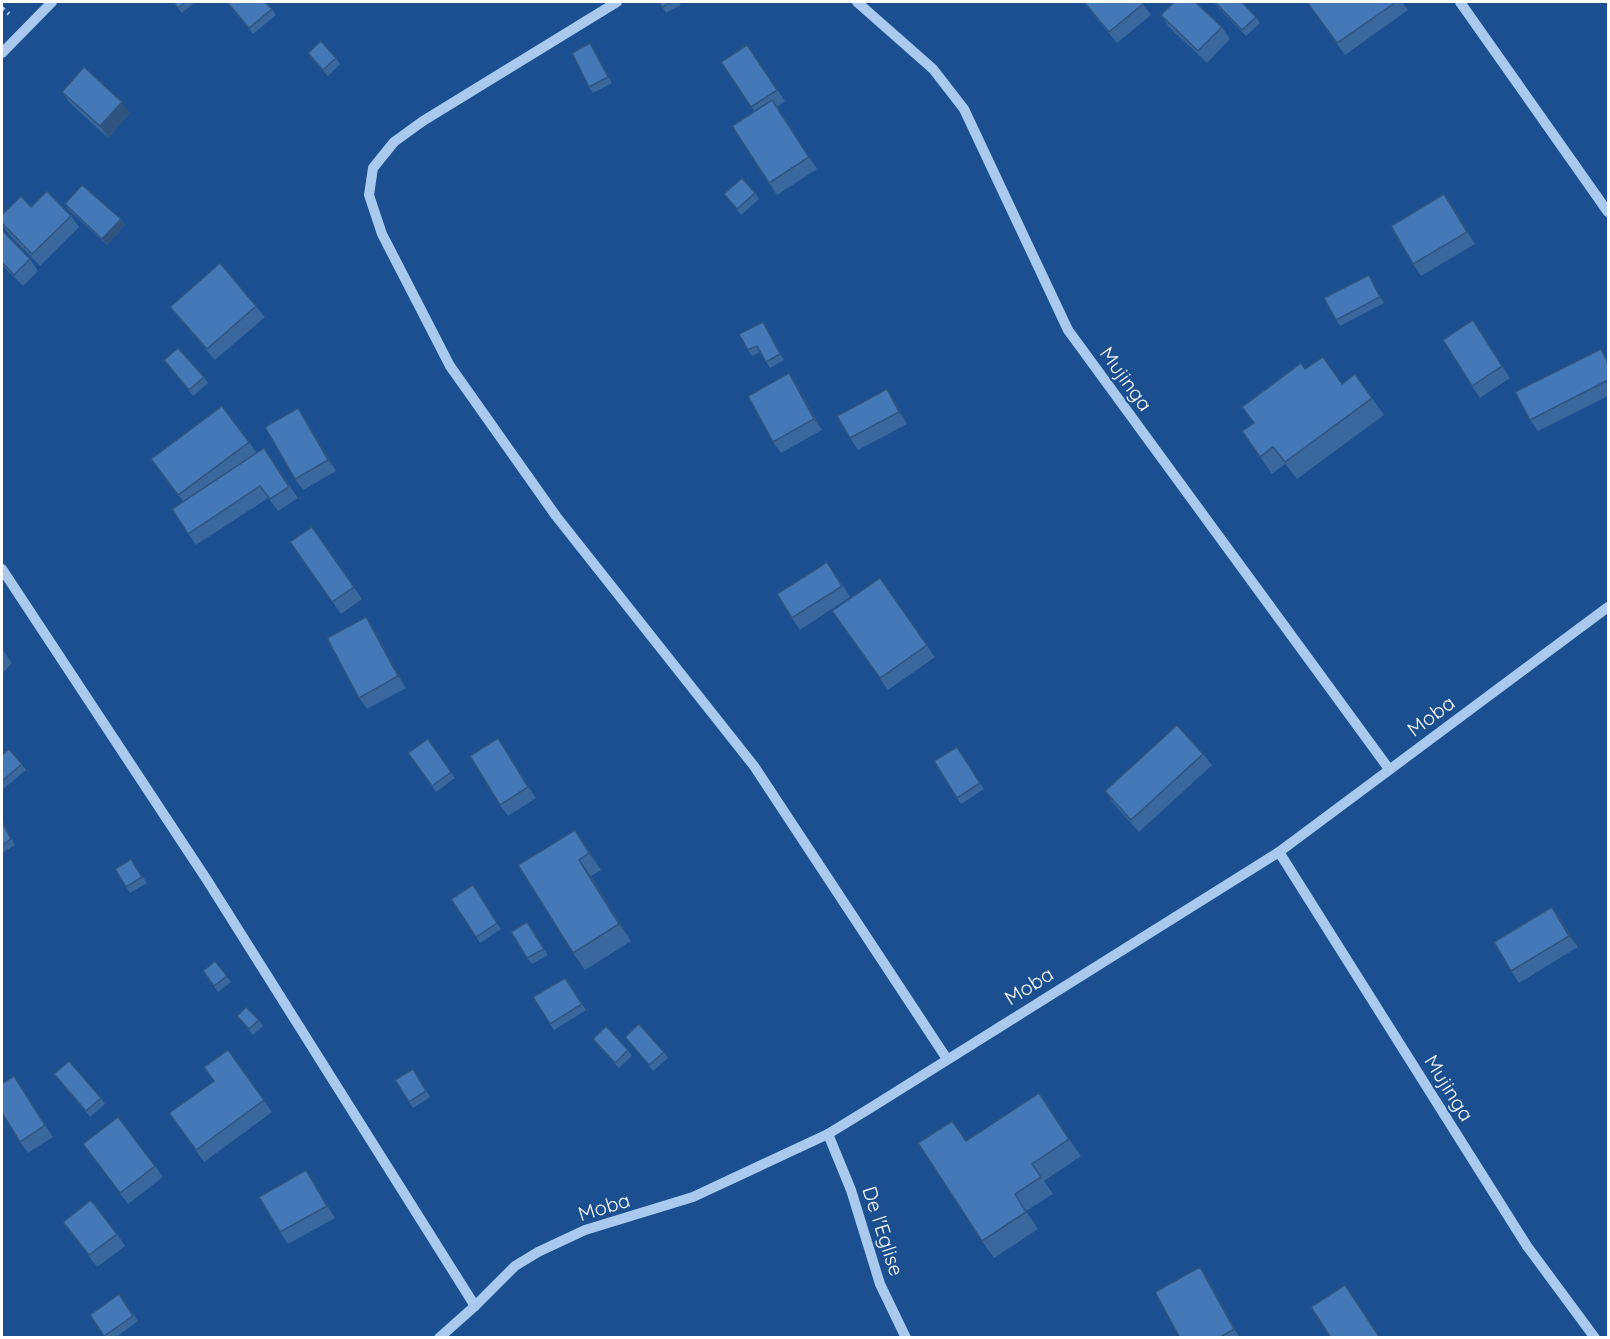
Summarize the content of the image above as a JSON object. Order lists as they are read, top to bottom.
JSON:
{
  "streets": {
    "street": ["Mujinga", "Moba", "De l'Eglise"]
  },
  "crossings": [
    ["Mujinga", "Moba"],
    ["Moba", "De l'Eglise"]
  ]
}
